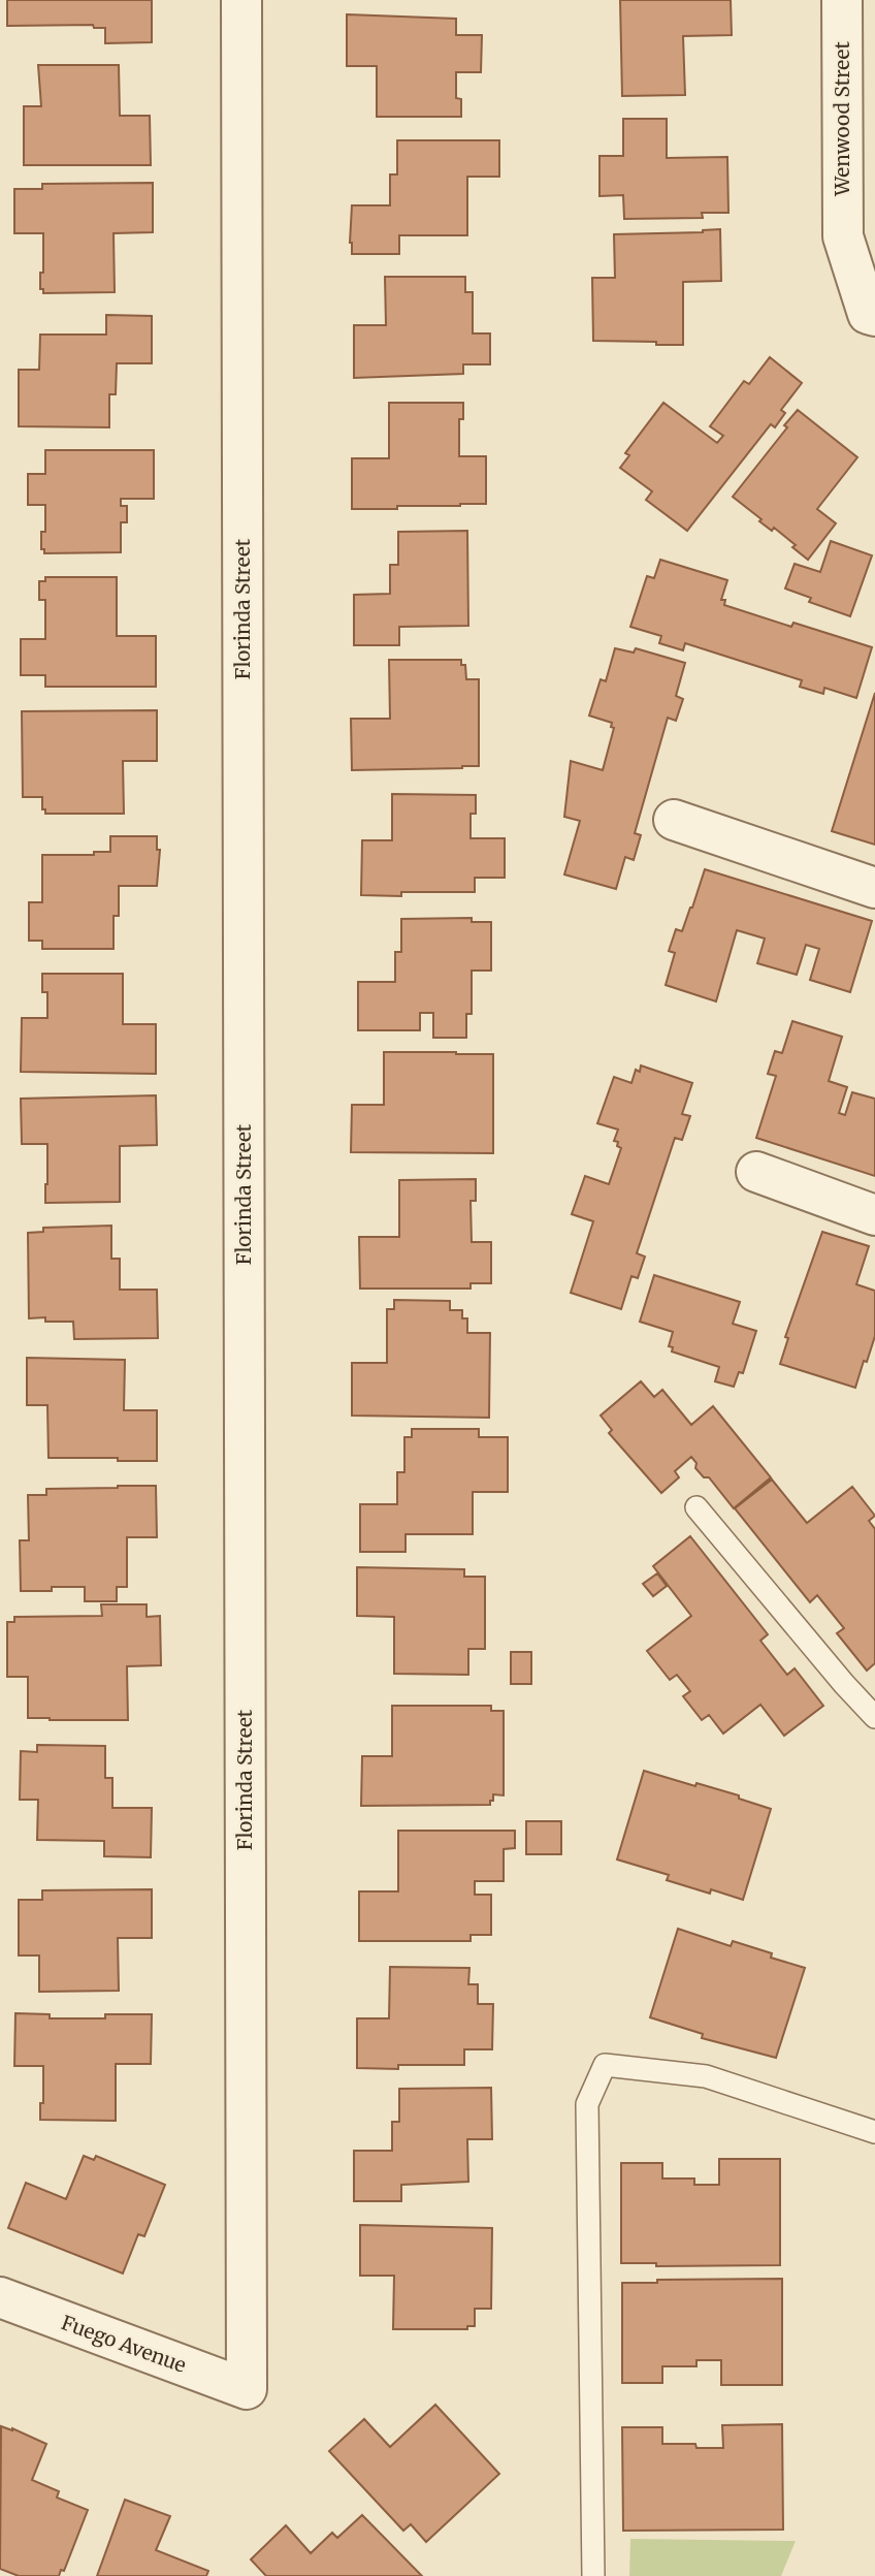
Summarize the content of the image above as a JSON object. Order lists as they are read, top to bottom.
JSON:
{
  "streets": {
    "street": ["Wenwood Street", "Florinda Street", "Fuego Avenue"]
  },
  "crossings": [
    ["Florinda Street", "Fuego Avenue"]
  ]
}
